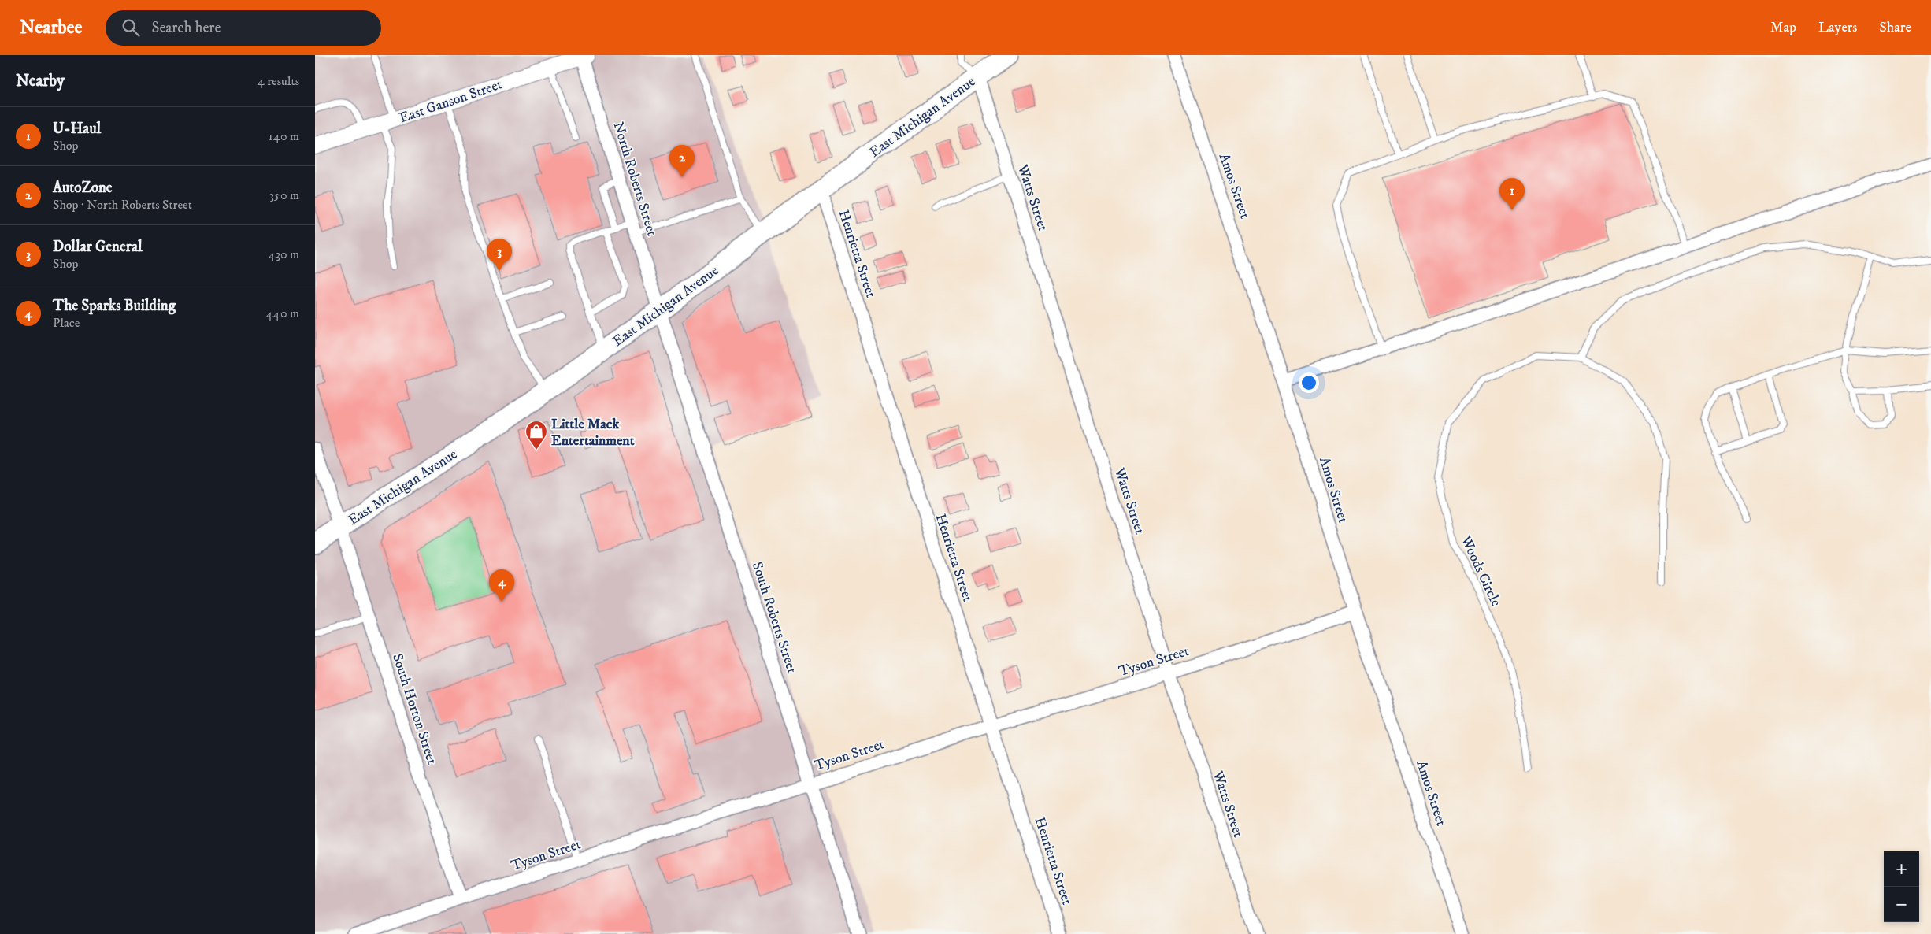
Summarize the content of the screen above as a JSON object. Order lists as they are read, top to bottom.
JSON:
{
  "streets": {
    "main road": ["East Michigan Avenue"],
    "street": [
      "East Ganson Street",
      "North Roberts Street",
      "Amos Street",
      "Watts Street",
      "Henrietta Street",
      "South Roberts Street",
      "Tyson Street",
      "South Horton Street"
    ],
    "lane": ["Woods Circle"]
  },
  "crossings": [
    ["East Ganson Street", "North Roberts Street"],
    ["East Michigan Avenue", "North Roberts Street"],
    ["East Michigan Avenue", "Watts Street"],
    ["East Michigan Avenue", "Henrietta Street"],
    ["East Michigan Avenue", "South Roberts Street"],
    ["East Michigan Avenue", "South Horton Street"],
    ["North Roberts Street", "South Roberts Street"],
    ["Amos Street", "Tyson Street"],
    ["Watts Street", "Tyson Street"],
    ["Henrietta Street", "Tyson Street"],
    ["South Roberts Street", "Tyson Street"],
    ["Tyson Street", "South Horton Street"]
  ],
  "places": {
    "shop": ["Little Mack Entertainment"]
  },
  "page": {
    "header": "Nearbee",
    "search": "Search here",
    "nav": ["Map", "Layers", "Share"],
    "heading": ["Nearby", "4 results"],
    "list": [
      {
        "mark": "1",
        "name": "U-Haul",
        "note": "Shop",
        "value": "140 m"
      },
      {
        "mark": "2",
        "name": "AutoZone",
        "note": "Shop · North Roberts Street",
        "value": "350 m"
      },
      {
        "mark": "3",
        "name": "Dollar General",
        "note": "Shop",
        "value": "430 m"
      },
      {
        "mark": "4",
        "name": "The Sparks Building",
        "note": "Place",
        "value": "440 m"
      }
    ],
    "pins": [
      "2",
      "1",
      "3",
      "4"
    ],
    "map_buttons": ["+", "−"]
  }
}
